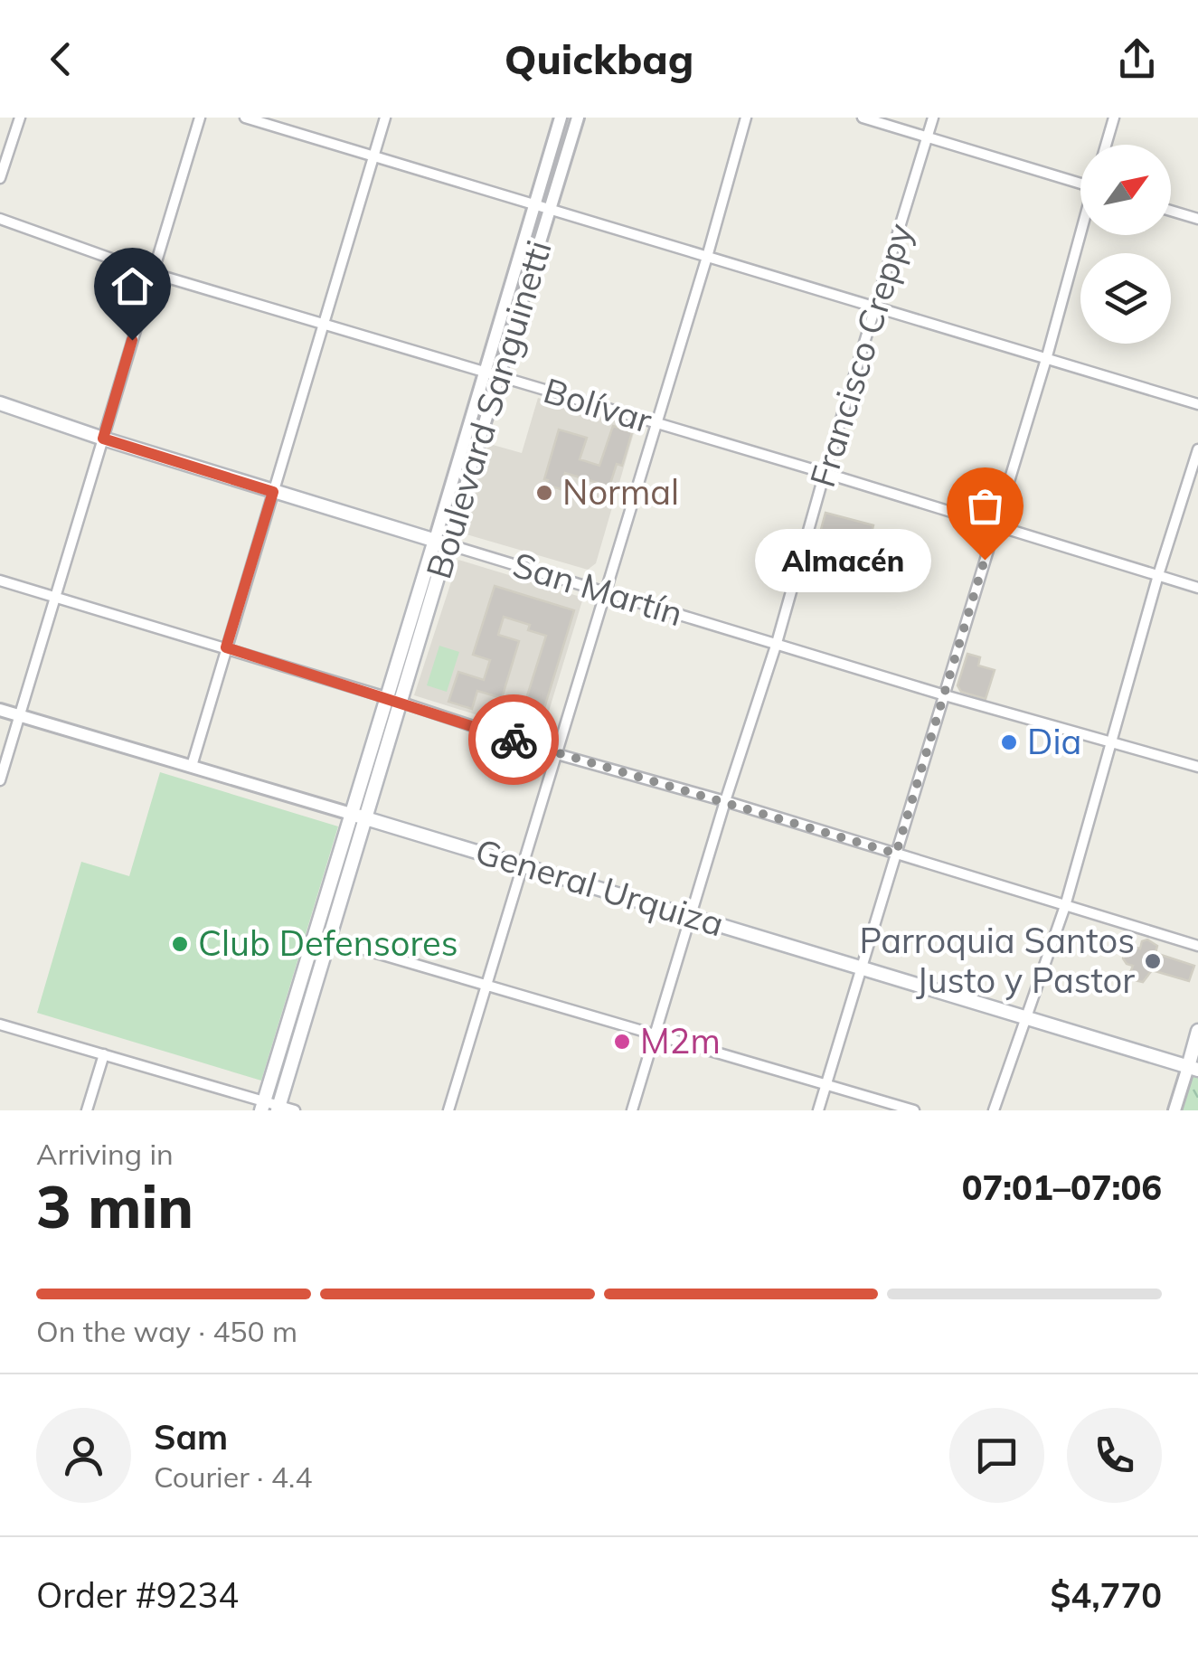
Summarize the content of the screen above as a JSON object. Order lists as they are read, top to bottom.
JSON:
{
  "streets": {
    "main road": ["Boulevard Sanguinetti", "San Martín", "General Urquiza"],
    "street": ["Francisco Creppy", "Bolívar"]
  },
  "crossings": [
    ["Francisco Creppy", "Bolívar"],
    ["Francisco Creppy", "San Martín"],
    ["Francisco Creppy", "General Urquiza"],
    ["Bolívar", "Boulevard Sanguinetti"],
    ["Boulevard Sanguinetti", "San Martín"],
    ["Boulevard Sanguinetti", "General Urquiza"]
  ],
  "places": [
    "Normal",
    "Almacén",
    "Dia",
    "Club Defensores",
    "Parroquia Santos Justo y Pastor",
    "M2m"
  ],
  "north": "top right",
  "page": {
    "header": "Quickbag",
    "bubble": "Almacén",
    "heading": ["3 min", "Arriving in", "07:01–07:06"],
    "panel": [
      "Sam",
      "Courier · 4.4",
      "Order #9234",
      "$4,770"
    ],
    "bar": "On the way · 450 m"
  }
}
